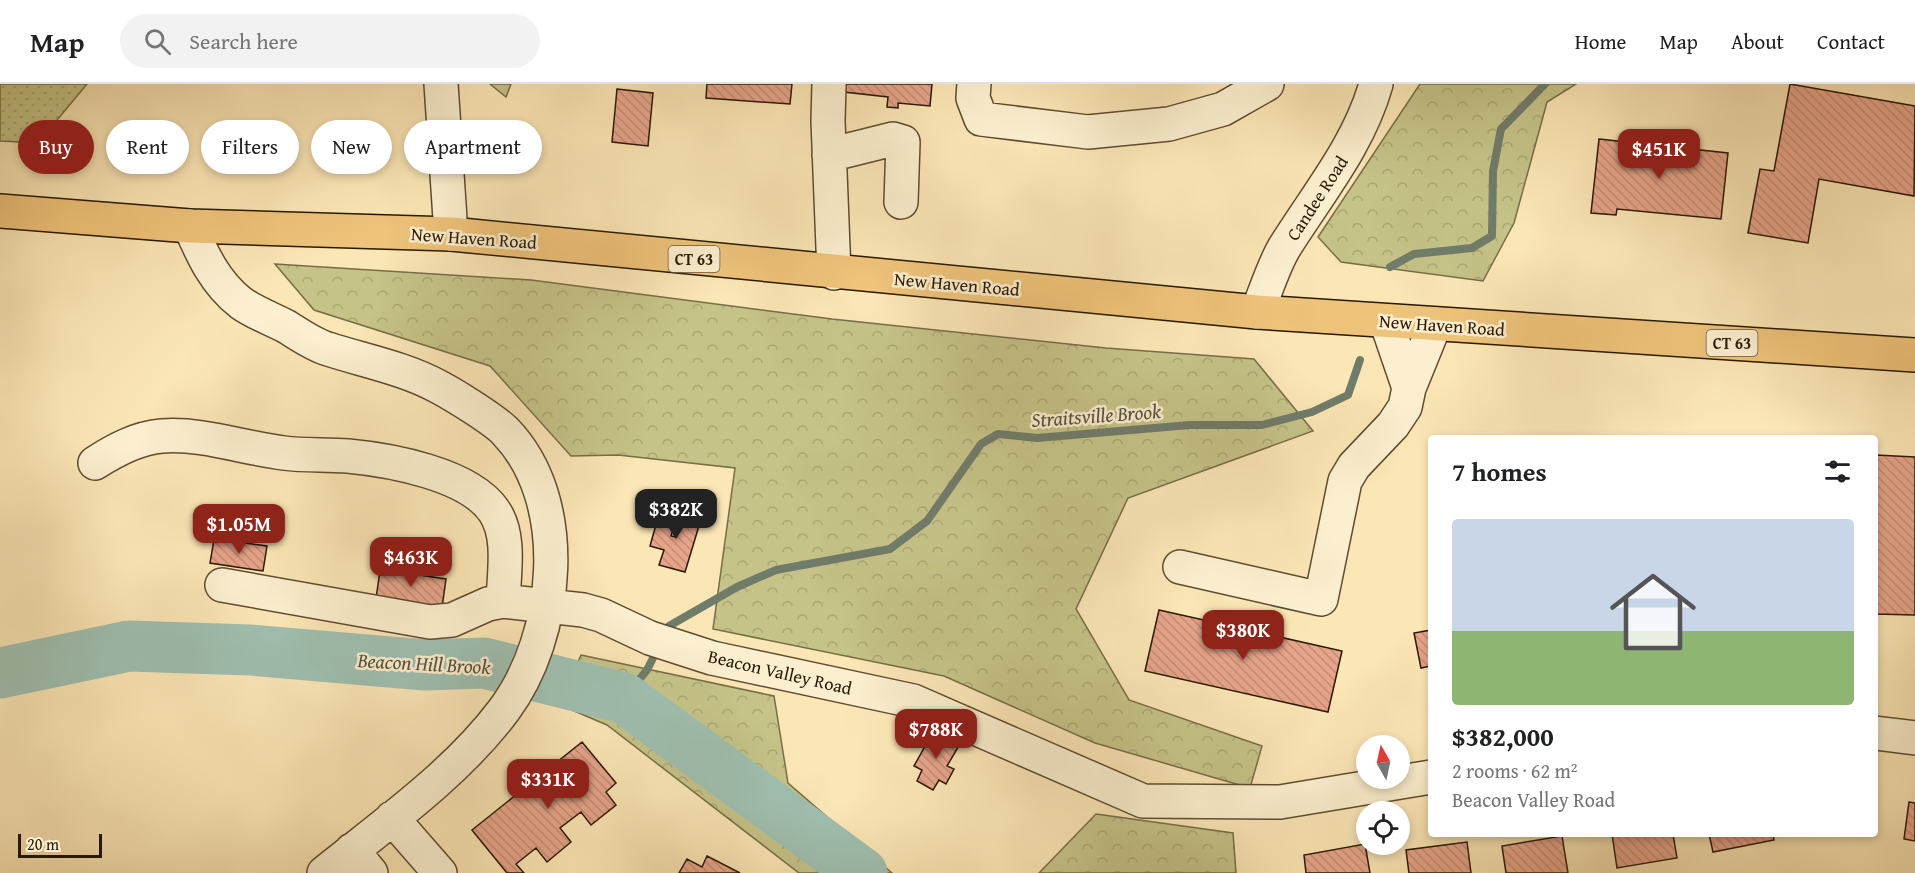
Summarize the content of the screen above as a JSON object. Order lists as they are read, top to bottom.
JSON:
{
  "streets": {
    "main road": ["New Haven Road", "CT 63"],
    "street": ["Candee Road", "Beacon Valley Road"]
  },
  "crossings": [
    ["Candee Road", "New Haven Road"]
  ],
  "water": ["Straitsville Brook", "Beacon Hill Brook"],
  "scale_bar": "20 m",
  "north": "top",
  "page": {
    "header": "Map",
    "search": "Search here",
    "nav": [
      "Home",
      "Map",
      "About",
      "Contact"
    ],
    "chip": [
      "Buy",
      "Rent",
      "Filters",
      "New",
      "Apartment"
    ],
    "price": [
      "$451K",
      "$382K",
      "$1.05M",
      "$463K",
      "$380K",
      "$788K",
      "$331K"
    ],
    "heading": "7 homes",
    "list": [
      {
        "name": "$382,000",
        "note": "2 rooms · 62 m² · Beacon Valley Road"
      }
    ],
    "scale": "20 m"
  }
}
